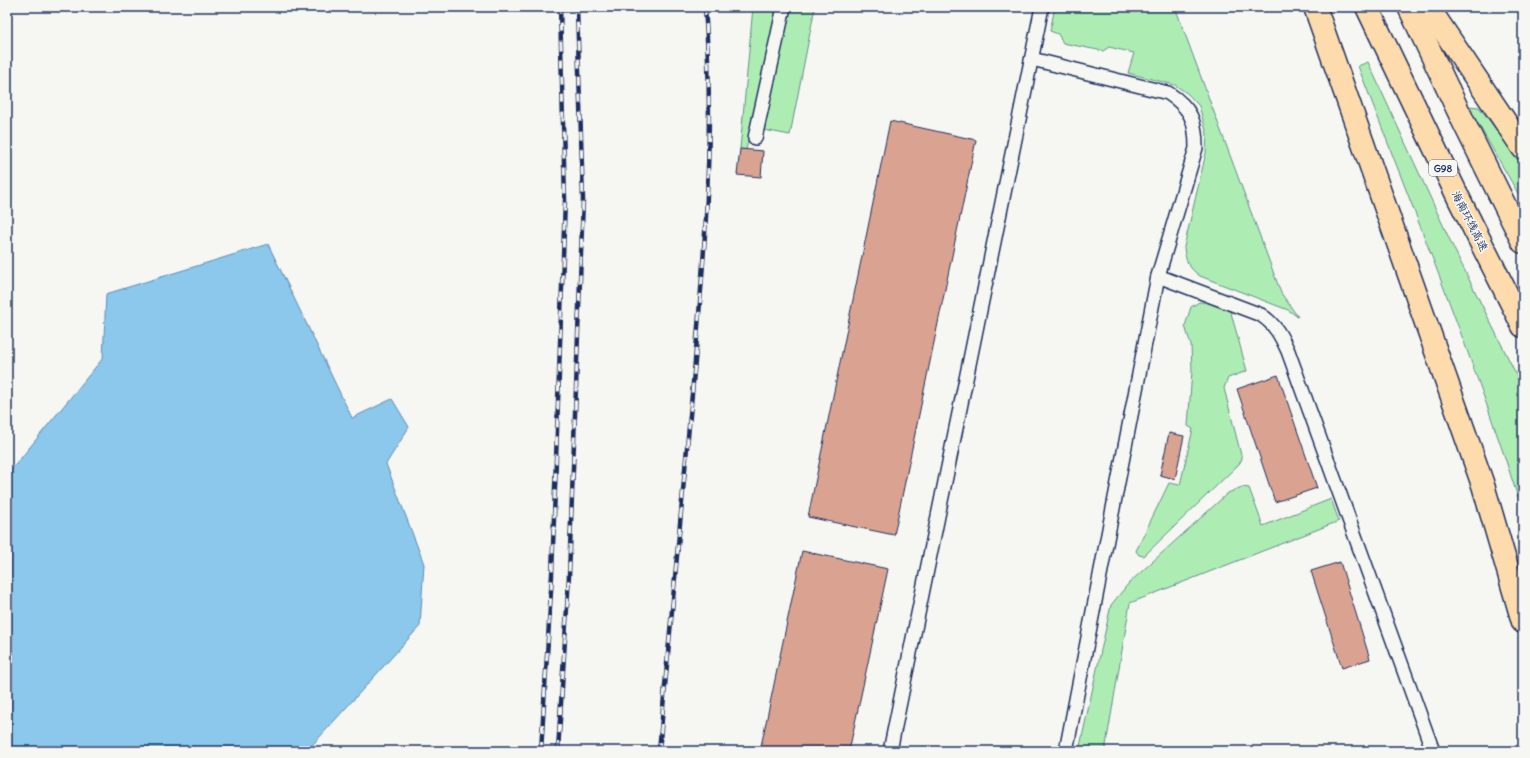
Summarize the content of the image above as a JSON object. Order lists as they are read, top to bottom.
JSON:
{
  "streets": {
    "highway": ["G98", "海南环线高速"]
  }
}
